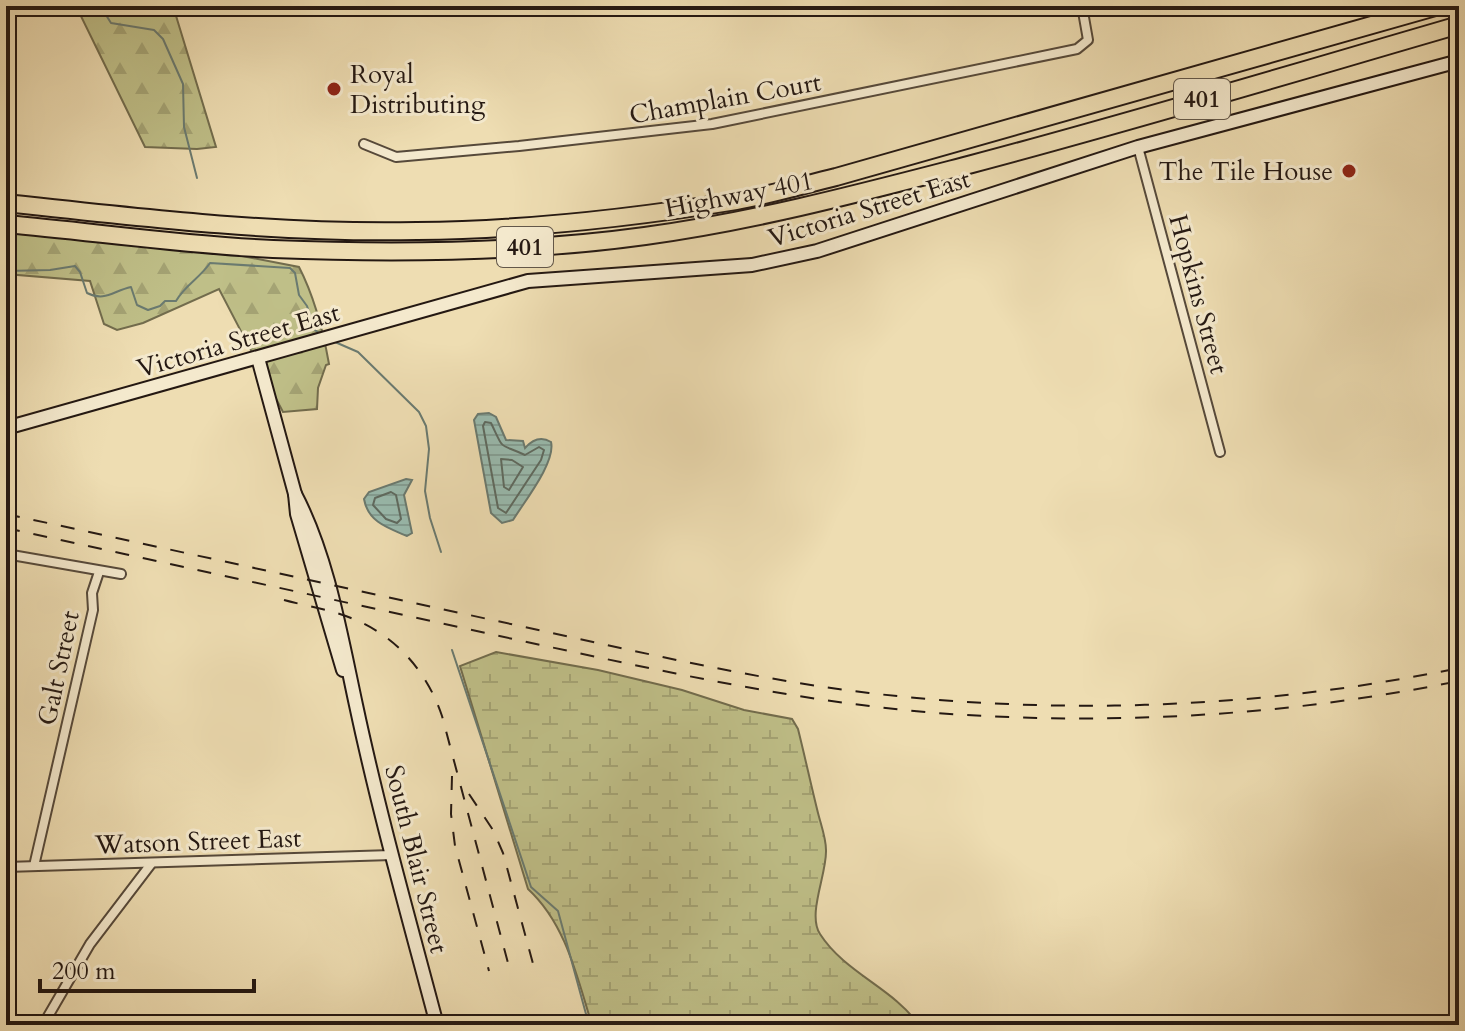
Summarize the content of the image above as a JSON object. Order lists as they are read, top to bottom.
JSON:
{
  "streets": {
    "highway": ["401", "Highway 401"],
    "main road": ["Victoria Street East", "South Blair Street"],
    "street": [
      "Champlain Court",
      "Hopkins Street",
      "Galt Street",
      "Watson Street East"
    ]
  },
  "crossings": [
    ["Victoria Street East", "Hopkins Street"],
    ["Victoria Street East", "South Blair Street"],
    ["Galt Street", "Watson Street East"],
    ["Watson Street East", "South Blair Street"]
  ],
  "places": ["Royal Distributing", "The Tile House"],
  "scale_bar": "200 m"
}
